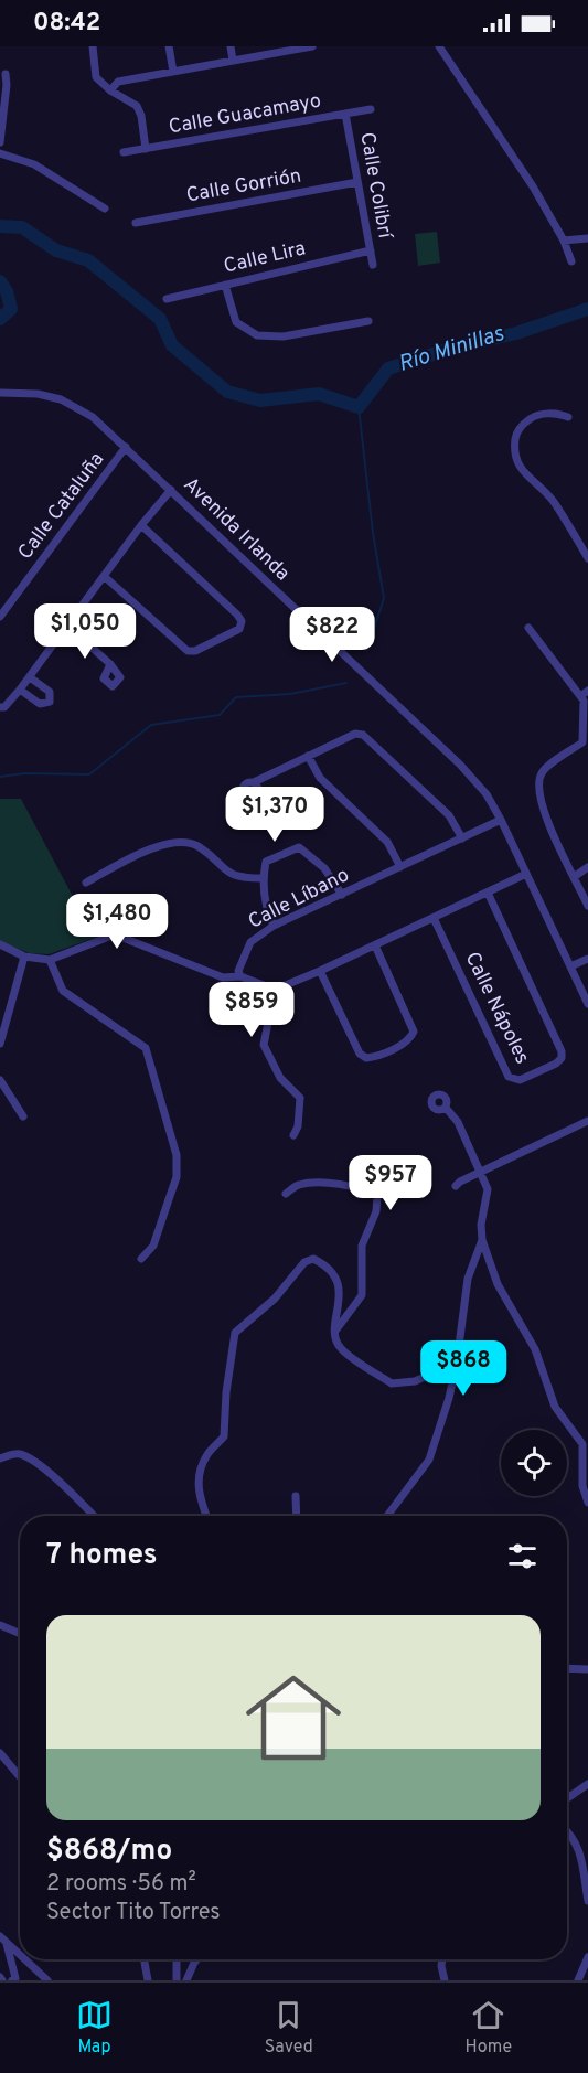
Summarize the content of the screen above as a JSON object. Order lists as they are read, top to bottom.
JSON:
{
  "streets": {
    "street": [
      "Calle Guacamayo",
      "Calle Colibrí",
      "Calle Gorrión",
      "Calle Lira",
      "Calle Cataluña",
      "Avenida Irlanda",
      "Calle Líbano",
      "Calle Nápoles"
    ]
  },
  "crossings": [
    ["Calle Guacamayo", "Calle Colibrí"],
    ["Calle Colibrí", "Calle Gorrión"],
    ["Calle Colibrí", "Calle Lira"],
    ["Calle Cataluña", "Avenida Irlanda"],
    ["Avenida Irlanda", "Calle Líbano"]
  ],
  "water": ["Río Minillas"],
  "page": {
    "status": "08:42",
    "price": [
      "$1,050",
      "$822",
      "$1,370",
      "$1,480",
      "$859",
      "$957",
      "$868"
    ],
    "heading": "7 homes",
    "list": [
      {
        "name": "$868/mo",
        "note": "2 rooms · 56 m² · Sector Tito Torres"
      }
    ],
    "tabs": ["Map", "Saved", "Home"]
  }
}
